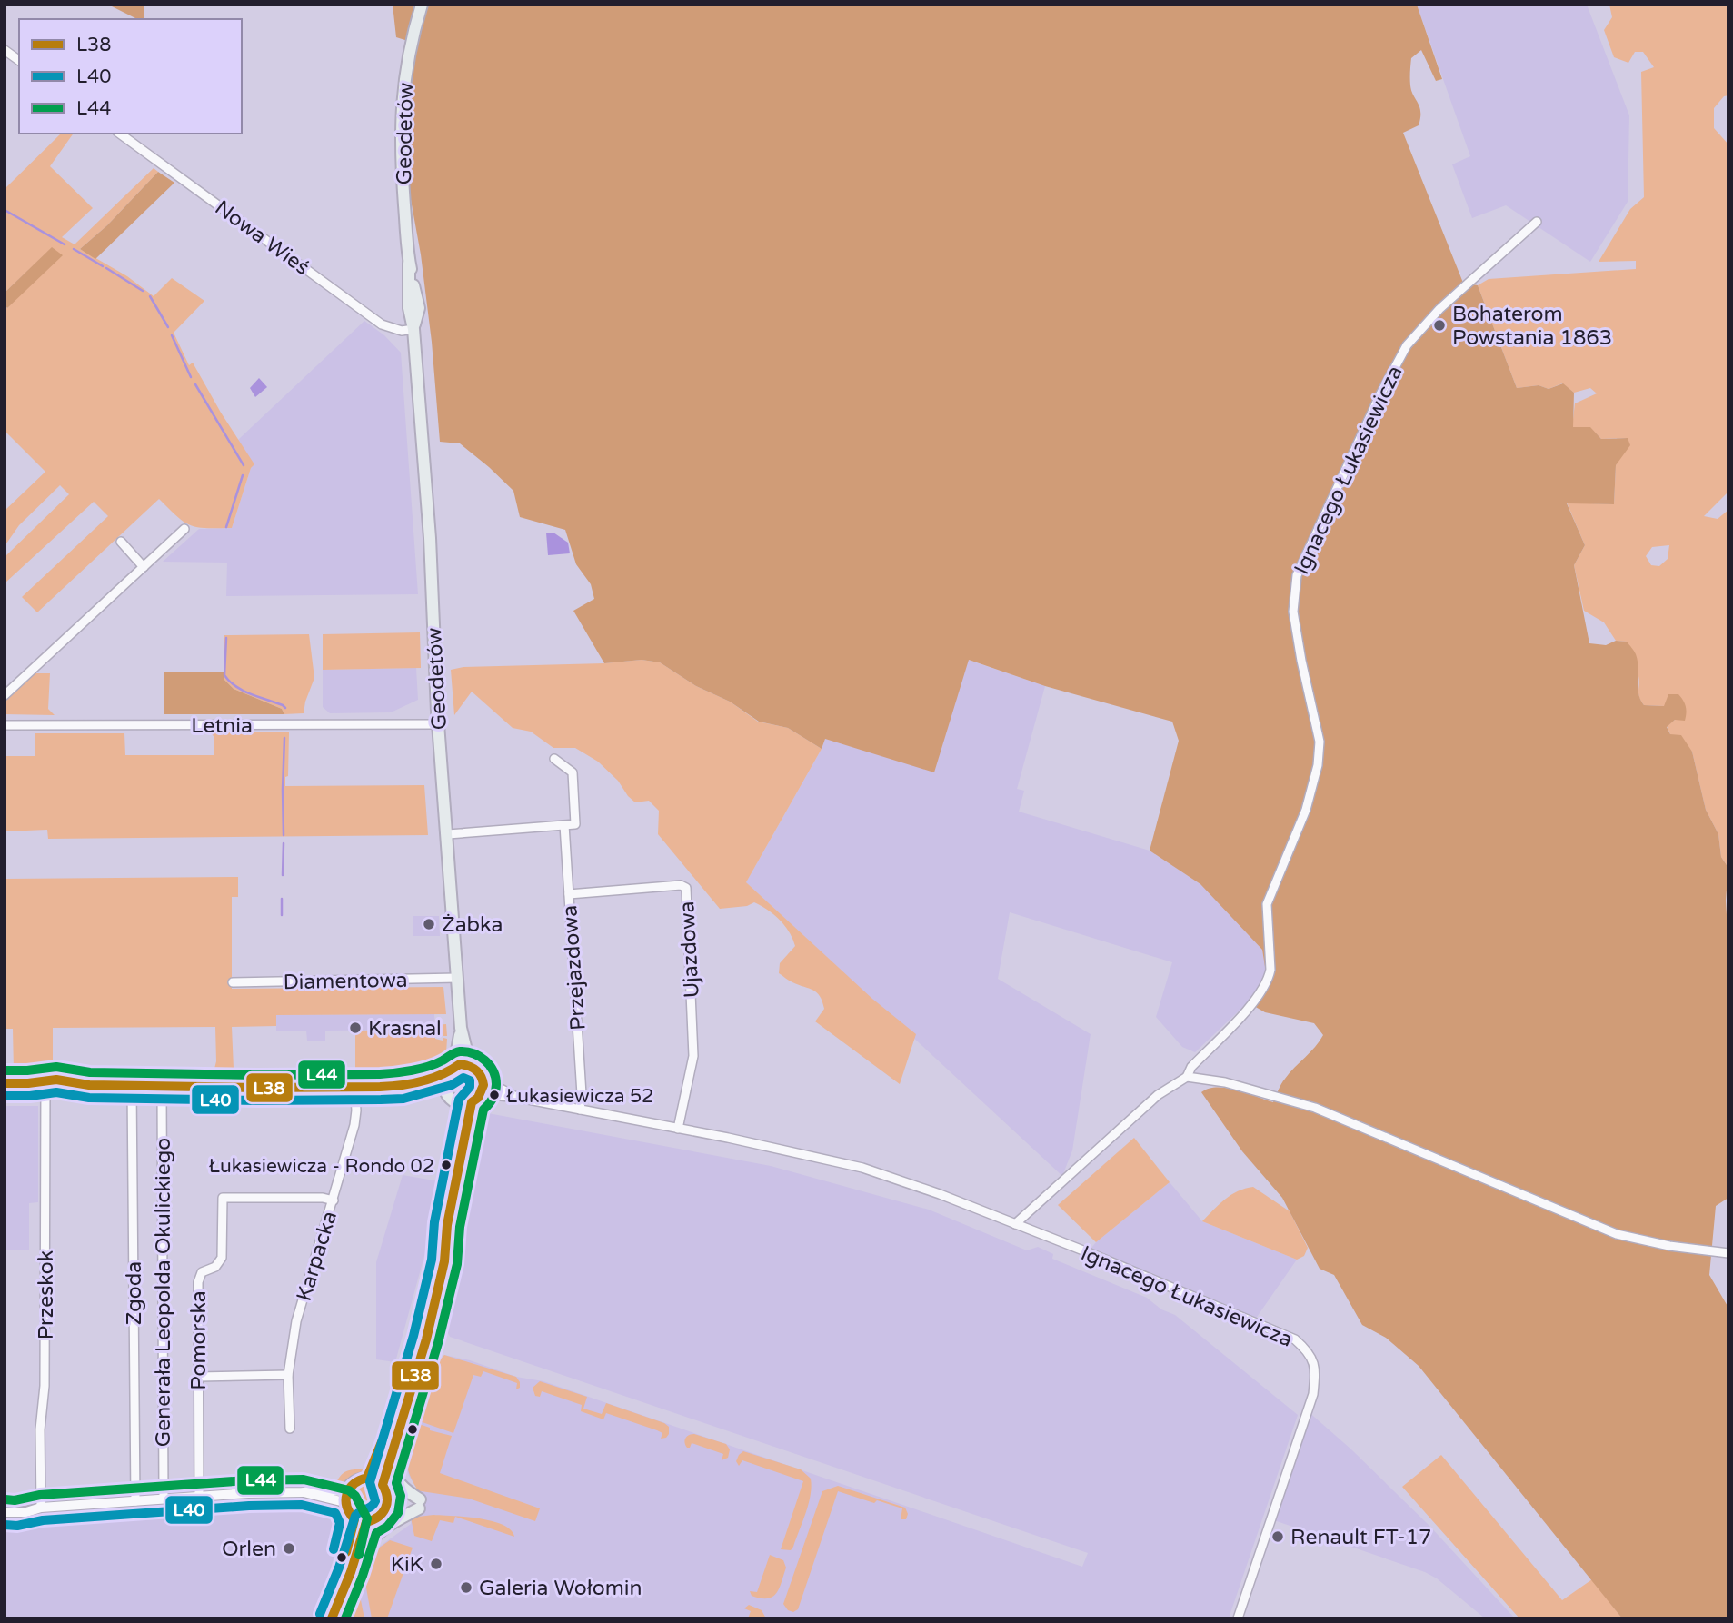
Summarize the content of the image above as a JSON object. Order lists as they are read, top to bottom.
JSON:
{
  "streets": {
    "main road": ["Geodetów"],
    "street": [
      "Nowa Wieś",
      "Ignacego Łukasiewicza",
      "Letnia",
      "Ujazdowa",
      "Przejazdowa",
      "Diamentowa",
      "Karpacka",
      "Generała Leopolda Okulickiego",
      "Zgoda",
      "Przeskok",
      "Pomorska"
    ]
  },
  "crossings": [
    ["Geodetów", "Nowa Wieś"],
    ["Geodetów", "Ignacego Łukasiewicza"],
    ["Geodetów", "Letnia"],
    ["Geodetów", "Diamentowa"],
    ["Ignacego Łukasiewicza", "Ujazdowa"],
    ["Ignacego Łukasiewicza", "Przejazdowa"],
    ["Ujazdowa", "Przejazdowa"],
    ["Karpacka", "Pomorska"]
  ],
  "places": [
    "Bohaterom Powstania 1863",
    "Żabka",
    "Krasnal",
    "Łukasiewicza 52",
    "Łukasiewicza - Rondo 02",
    "Renault FT-17",
    "Orlen",
    "KiK",
    "Galeria Wołomin"
  ],
  "lines": ["transit line L44", "transit line L38", "transit line L40"],
  "legend": ["L38", "L40", "L44"]
}
